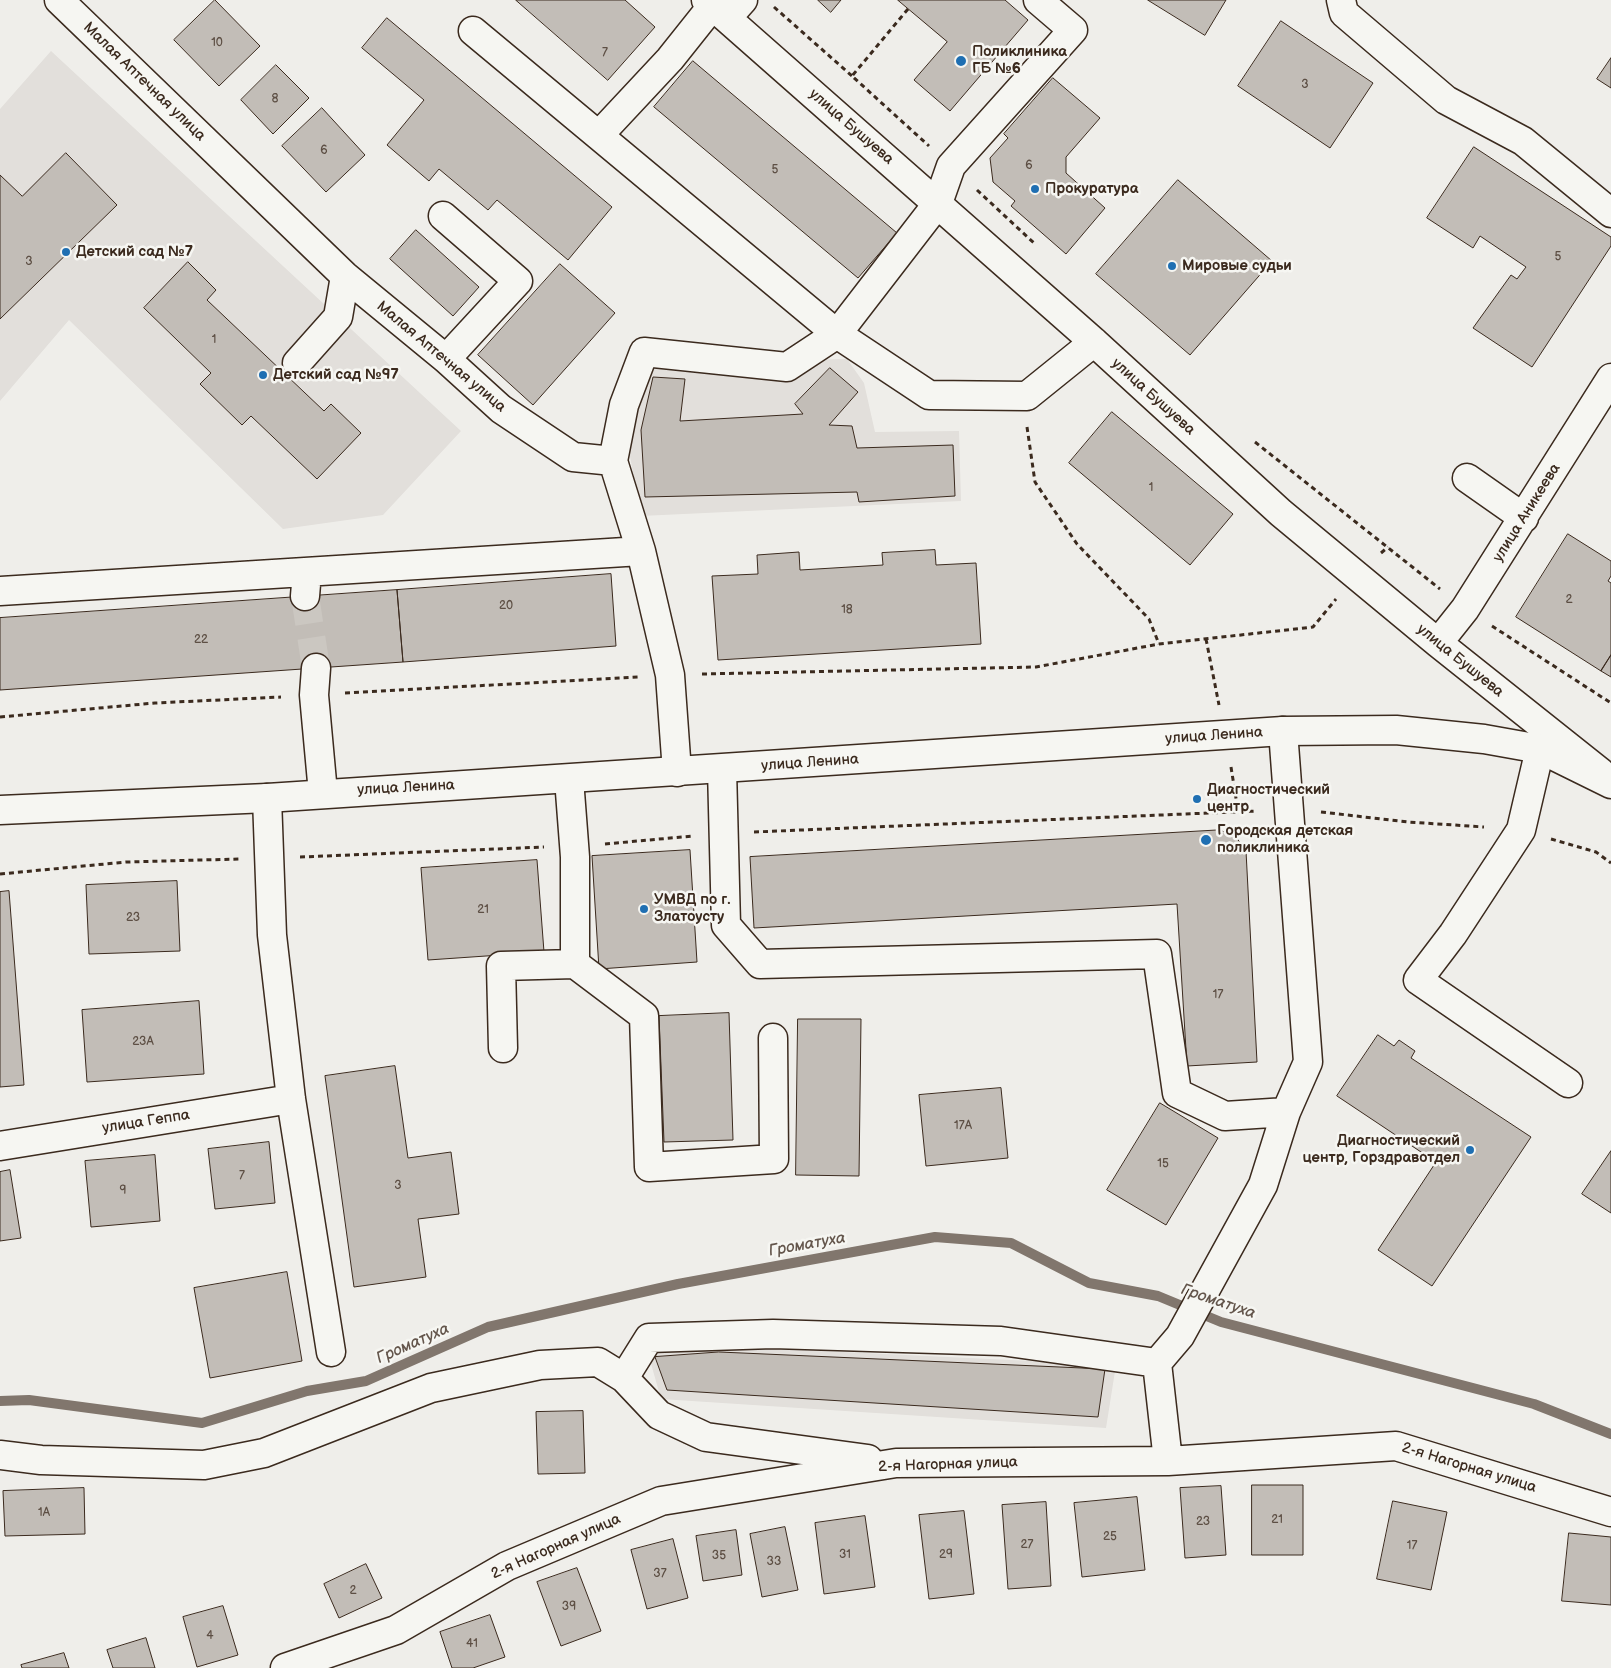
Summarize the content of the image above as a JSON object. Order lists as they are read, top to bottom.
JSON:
{
  "streets": {
    "street": [
      "Малая Аптечная улица",
      "улица Бушуева",
      "улица Аникеева",
      "улица Ленина",
      "улица Геппа",
      "2-я Нагорная улица"
    ]
  },
  "crossings": [
    ["улица Бушуева", "улица Аникеева"]
  ],
  "water": ["Громатуха"],
  "places": [
    "Поликлиника ГБ №6",
    "Прокуратура",
    "Детский сад №7",
    "Мировые судьи",
    "Детский сад №97",
    "Диагностический центр",
    "Городская детская поликлиника",
    "УМВД по г. Златоусту",
    "Диагностический центр, Горздравотдел"
  ],
  "house_numbers": [
    "10",
    "7",
    "3",
    "8",
    "6",
    "6",
    "5",
    "5",
    "3",
    "1",
    "1",
    "2",
    "20",
    "18",
    "22",
    "21",
    "23",
    "17",
    "23А",
    "17А",
    "15",
    "7",
    "3",
    "9",
    "1А",
    "21",
    "23",
    "25",
    "27",
    "17",
    "31",
    "29",
    "35",
    "33",
    "37",
    "2",
    "39",
    "4",
    "41"
  ]
}
